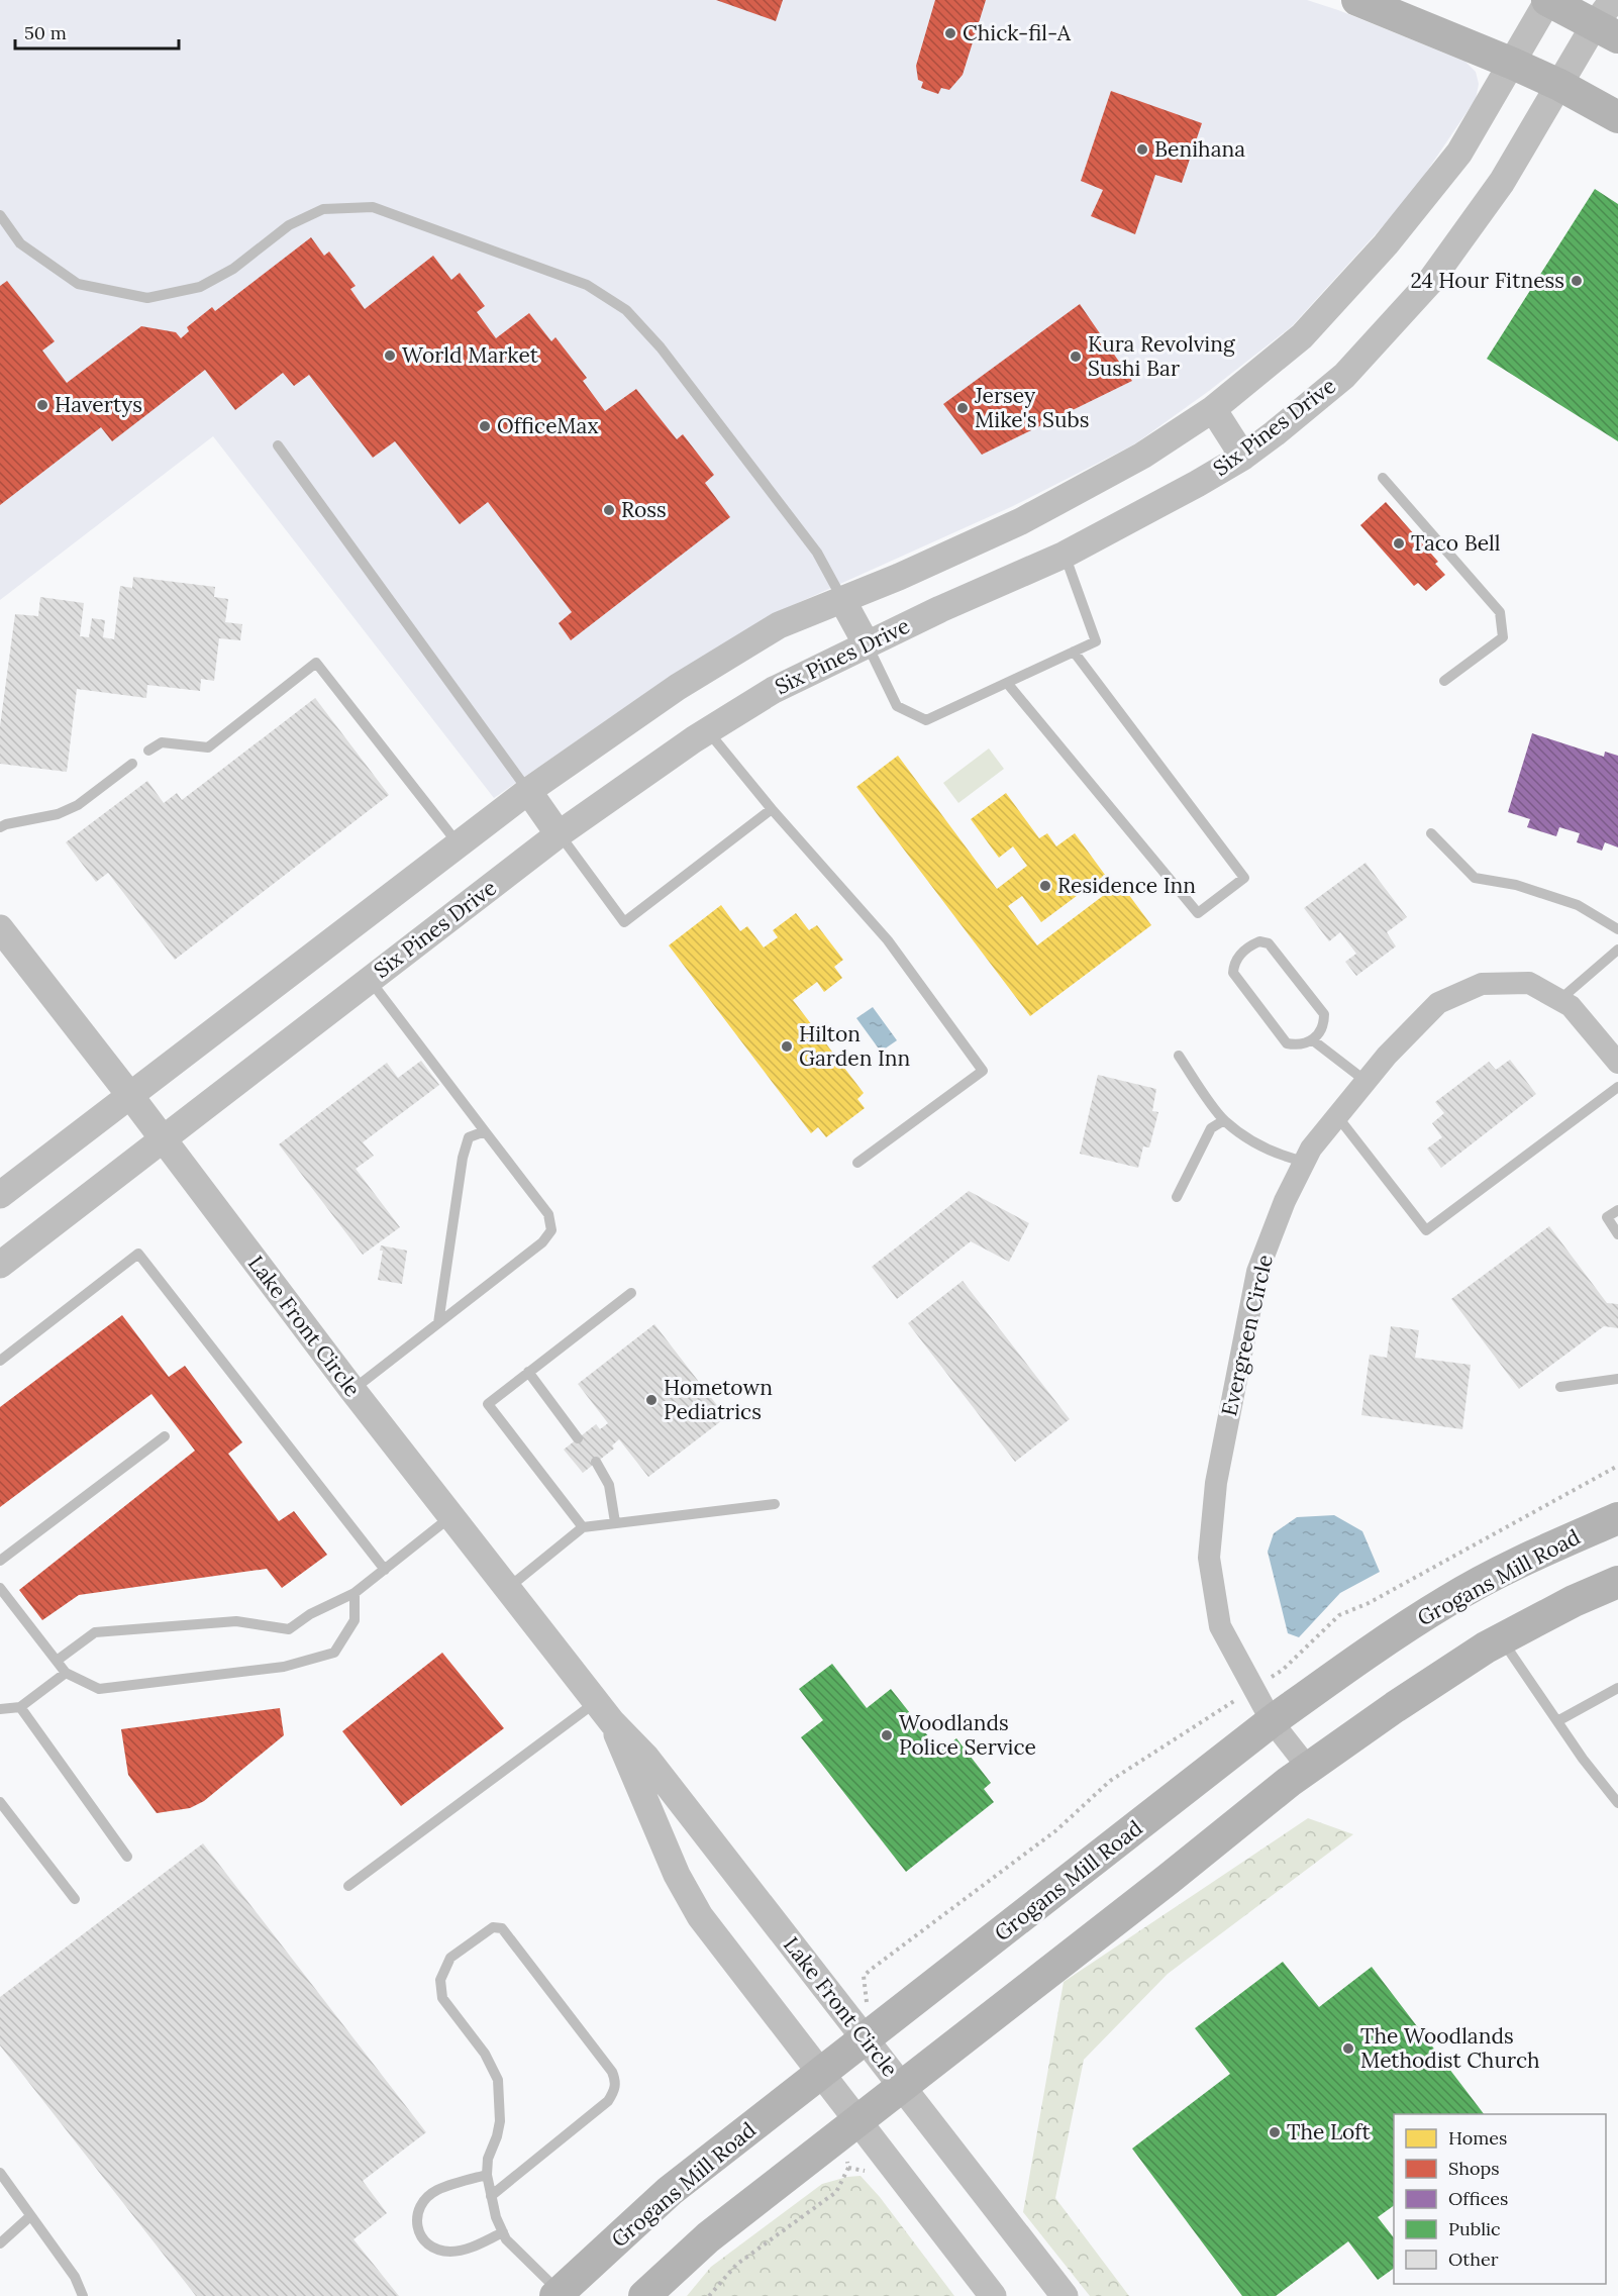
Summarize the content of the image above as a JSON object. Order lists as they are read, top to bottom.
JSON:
{
  "streets": {
    "main road": ["Grogans Mill Road"],
    "street": ["Six Pines Drive", "Lake Front Circle", "Evergreen Circle"]
  },
  "crossings": [
    ["Six Pines Drive", "Lake Front Circle"],
    ["Lake Front Circle", "Grogans Mill Road"],
    ["Evergreen Circle", "Grogans Mill Road"]
  ],
  "places": [
    "Chick-fil-A",
    "Benihana",
    "24 Hour Fitness",
    "World Market",
    "Kura Revolving Sushi Bar",
    "Havertys",
    "Jersey Mike's Subs",
    "OfficeMax",
    "Ross",
    "Taco Bell",
    "Residence Inn",
    "Hilton Garden Inn",
    "Hometown Pediatrics",
    "Woodlands Police Service",
    "The Woodlands Methodist Church",
    "The Loft"
  ],
  "legend": [
    "Homes",
    "Shops",
    "Offices",
    "Public",
    "Other"
  ],
  "scale_bar": "50 m"
}
